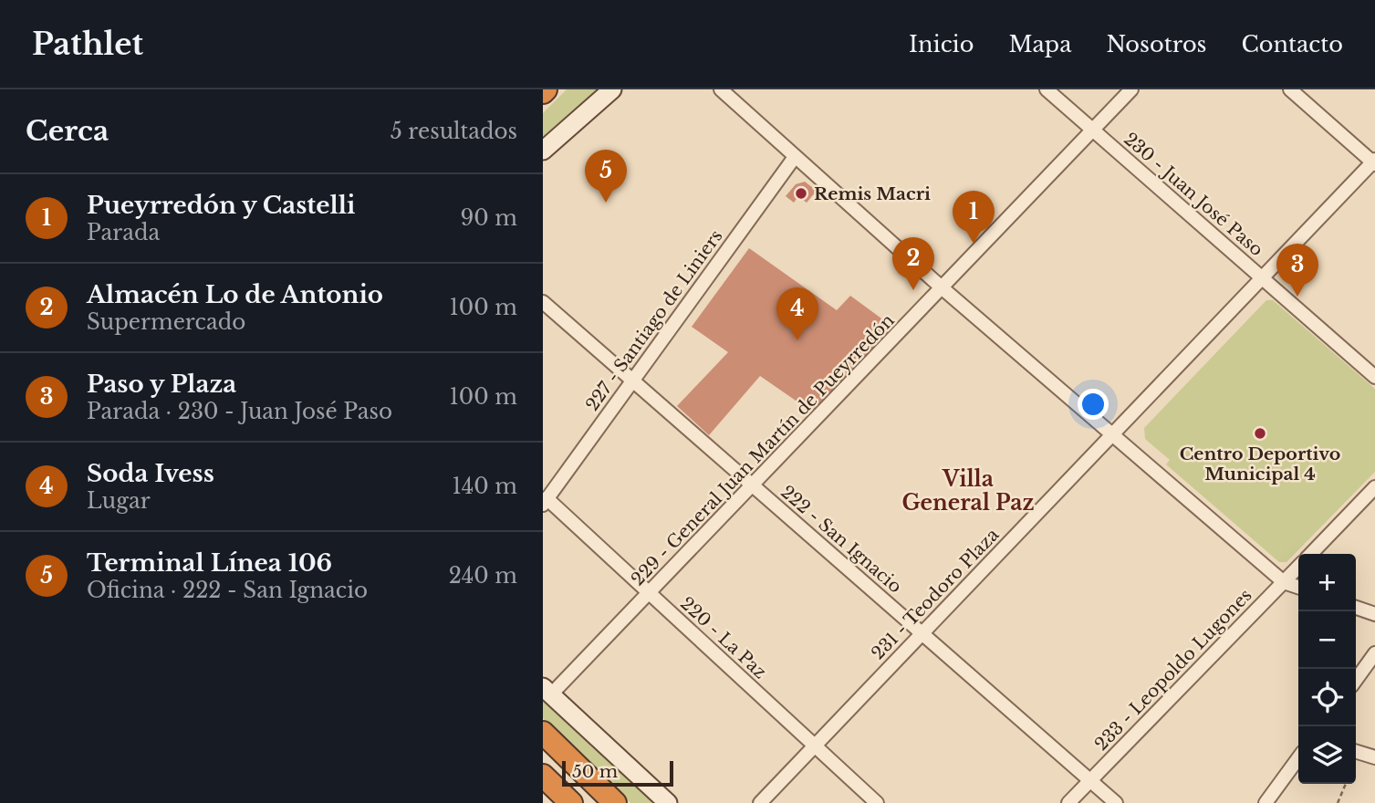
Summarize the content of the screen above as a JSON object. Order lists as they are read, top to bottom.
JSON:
{
  "streets": {
    "street": [
      "230 - Juan José Paso",
      "227 - Santiago de Liniers",
      "229 - General Juan Martín de Pueyrredón",
      "222 - San Ignacio",
      "231 - Teodoro Plaza",
      "220 - La Paz",
      "233 - Leopoldo Lugones"
    ]
  },
  "crossings": [
    ["230 - Juan José Paso", "229 - General Juan Martín de Pueyrredón"],
    ["230 - Juan José Paso", "231 - Teodoro Plaza"],
    ["227 - Santiago de Liniers", "222 - San Ignacio"],
    ["227 - Santiago de Liniers", "220 - La Paz"],
    ["229 - General Juan Martín de Pueyrredón", "222 - San Ignacio"],
    ["229 - General Juan Martín de Pueyrredón", "220 - La Paz"],
    ["222 - San Ignacio", "231 - Teodoro Plaza"],
    ["222 - San Ignacio", "233 - Leopoldo Lugones"],
    ["231 - Teodoro Plaza", "220 - La Paz"]
  ],
  "districts": ["Villa General Paz"],
  "places": ["Remis Macri", "Centro Deportivo Municipal 4"],
  "scale_bar": "50 m",
  "page": {
    "header": "Pathlet",
    "nav": [
      "Inicio",
      "Mapa",
      "Nosotros",
      "Contacto"
    ],
    "heading": ["Cerca", "5 resultados"],
    "pins": [
      "5",
      "1",
      "2",
      "3",
      "4"
    ],
    "list": [
      {
        "mark": "1",
        "name": "Pueyrredón y Castelli",
        "note": "Parada",
        "value": "90 m"
      },
      {
        "mark": "2",
        "name": "Almacén Lo de Antonio",
        "note": "Supermercado",
        "value": "100 m"
      },
      {
        "mark": "3",
        "name": "Paso y Plaza",
        "note": "Parada · 230 - Juan José Paso",
        "value": "100 m"
      },
      {
        "mark": "4",
        "name": "Soda Ivess",
        "note": "Lugar",
        "value": "140 m"
      },
      {
        "mark": "5",
        "name": "Terminal Línea 106",
        "note": "Oficina · 222 - San Ignacio",
        "value": "240 m"
      }
    ],
    "map_buttons": ["+", "−"],
    "scale": "50 m"
  }
}
